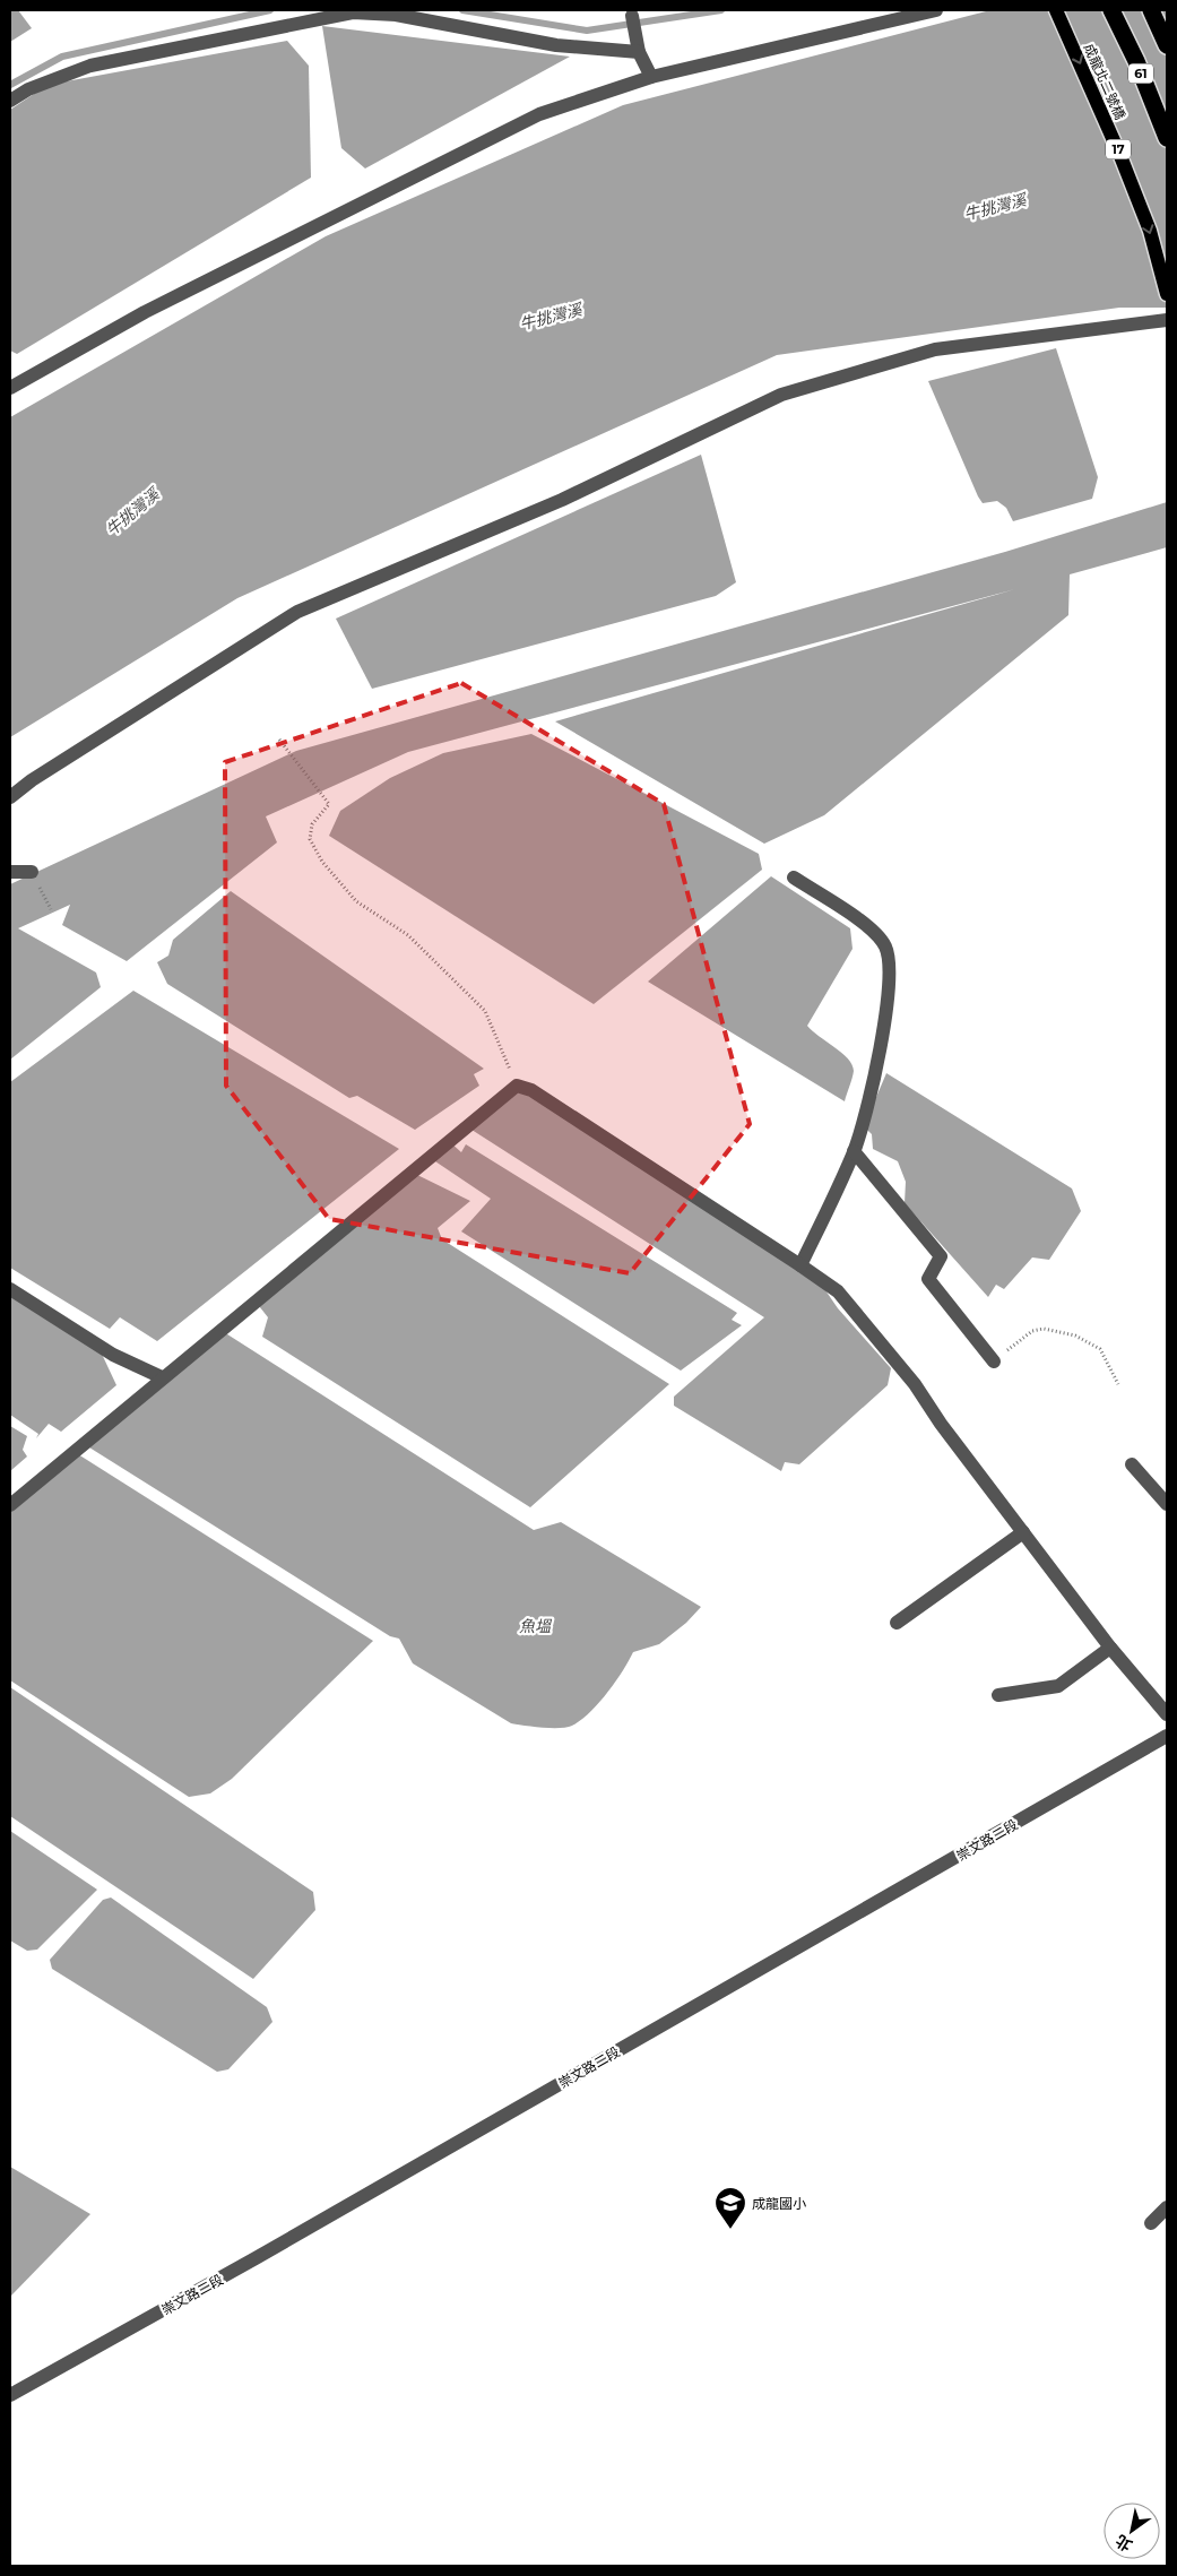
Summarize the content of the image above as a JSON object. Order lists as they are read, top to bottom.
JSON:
{
  "streets": {
    "highway": ["61"],
    "main road": ["成龍北二號橋", "17"],
    "street": ["崇文路二段"]
  },
  "one_way": ["成龍北二號橋"],
  "water": ["牛挑灣溪", "魚塭"],
  "places": {
    "school or university": ["成龍國小"]
  },
  "north": "bottom left"
}
